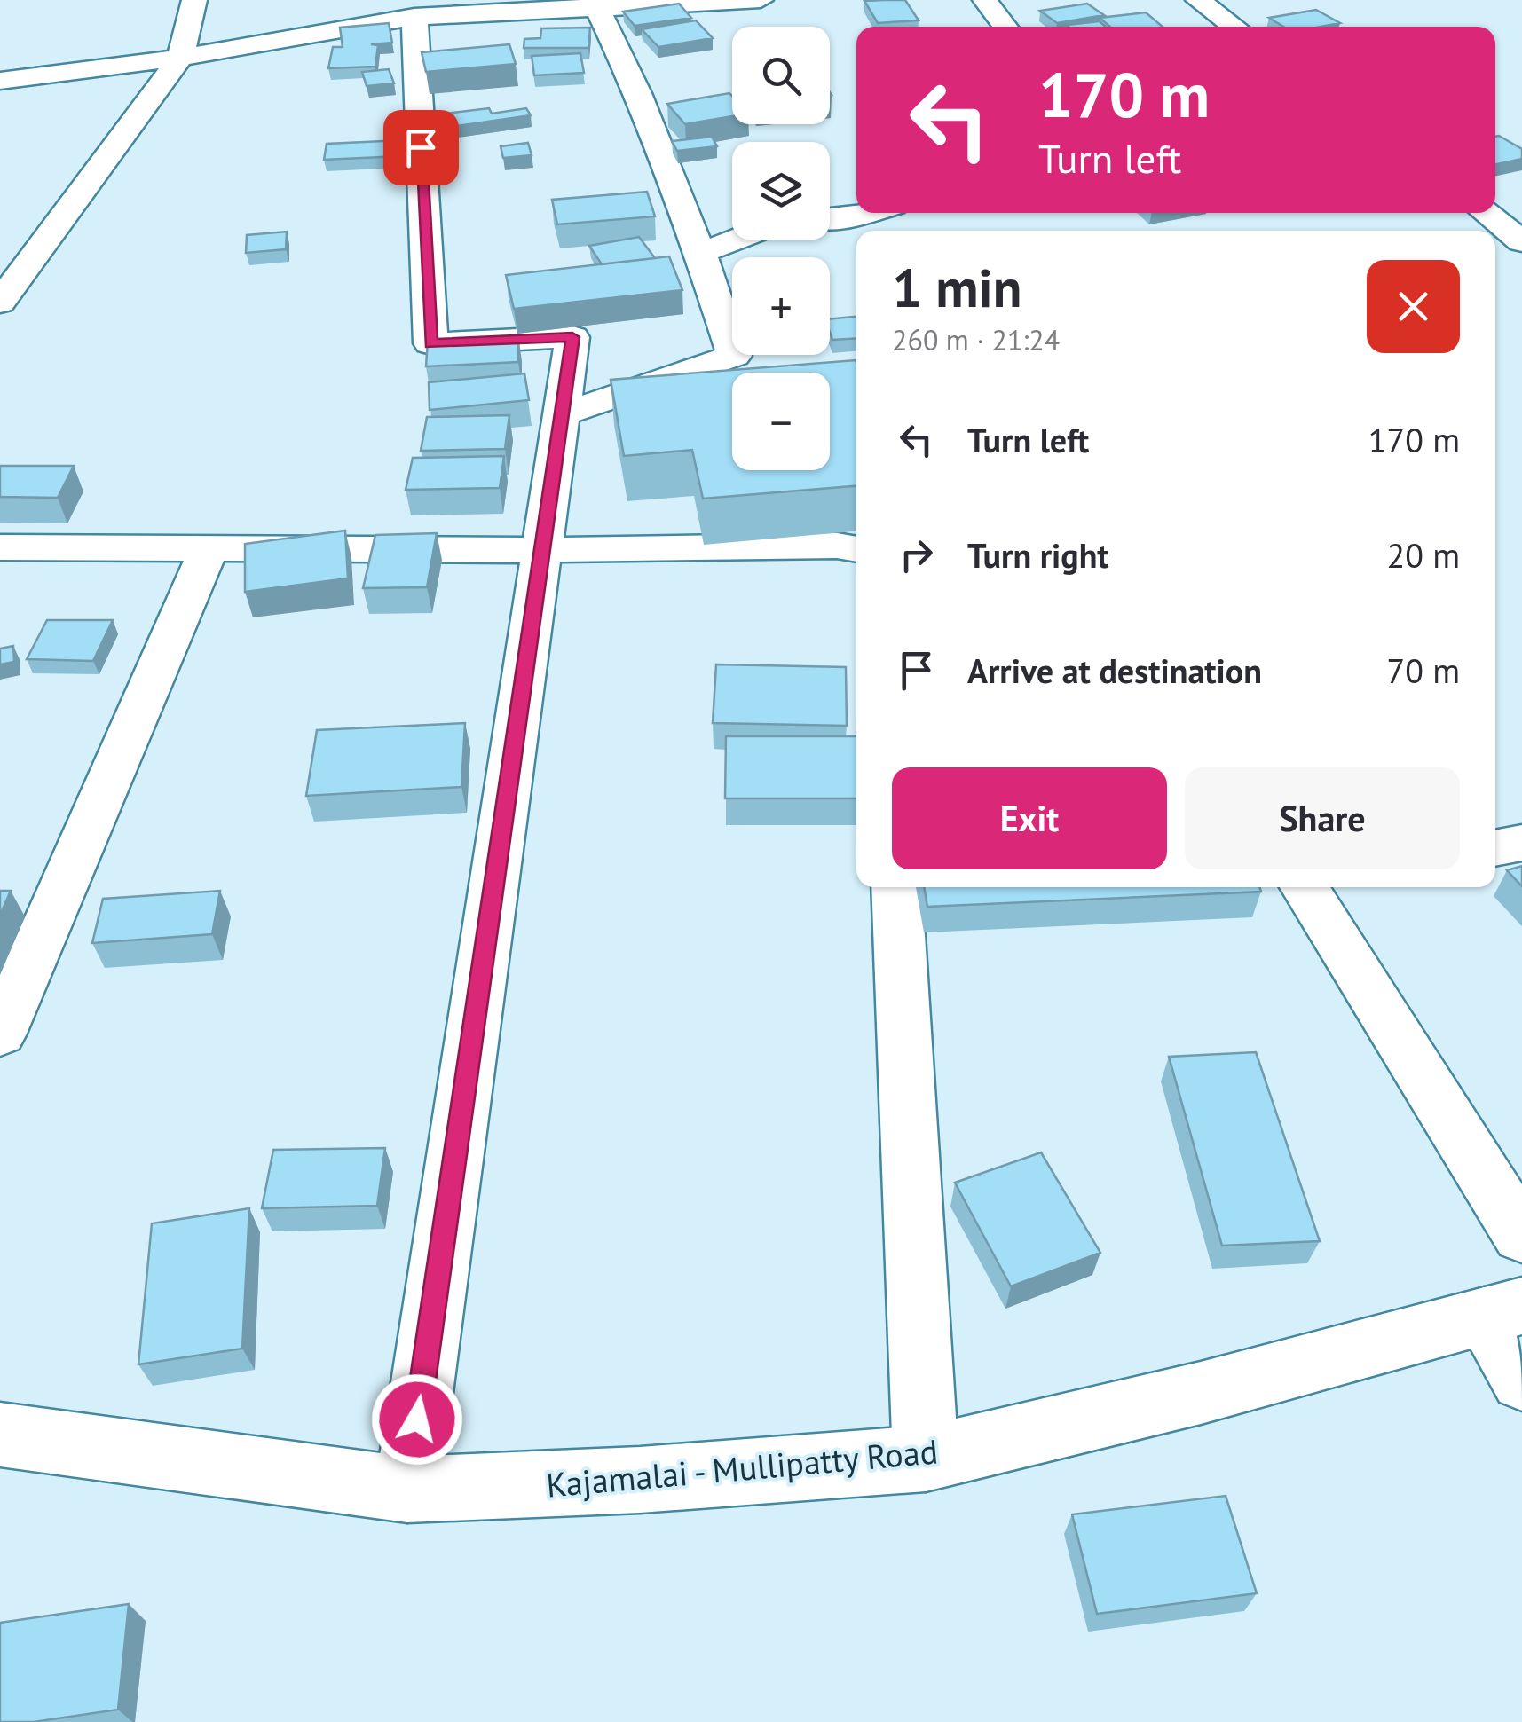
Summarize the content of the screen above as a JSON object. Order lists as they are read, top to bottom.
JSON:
{
  "streets": {
    "street": ["Kajamalai - Mullipatty Road"]
  },
  "page": {
    "map_buttons": ["+", "−"],
    "turn": ["170 m", "Turn left"],
    "heading": ["1 min", "260 m · 21:24"],
    "list": [
      {
        "name": "Turn left",
        "value": "170 m"
      },
      {
        "name": "Turn right",
        "value": "20 m"
      },
      {
        "name": "Arrive at destination",
        "value": "70 m"
      }
    ],
    "buttons": ["Exit", "Share"]
  }
}
